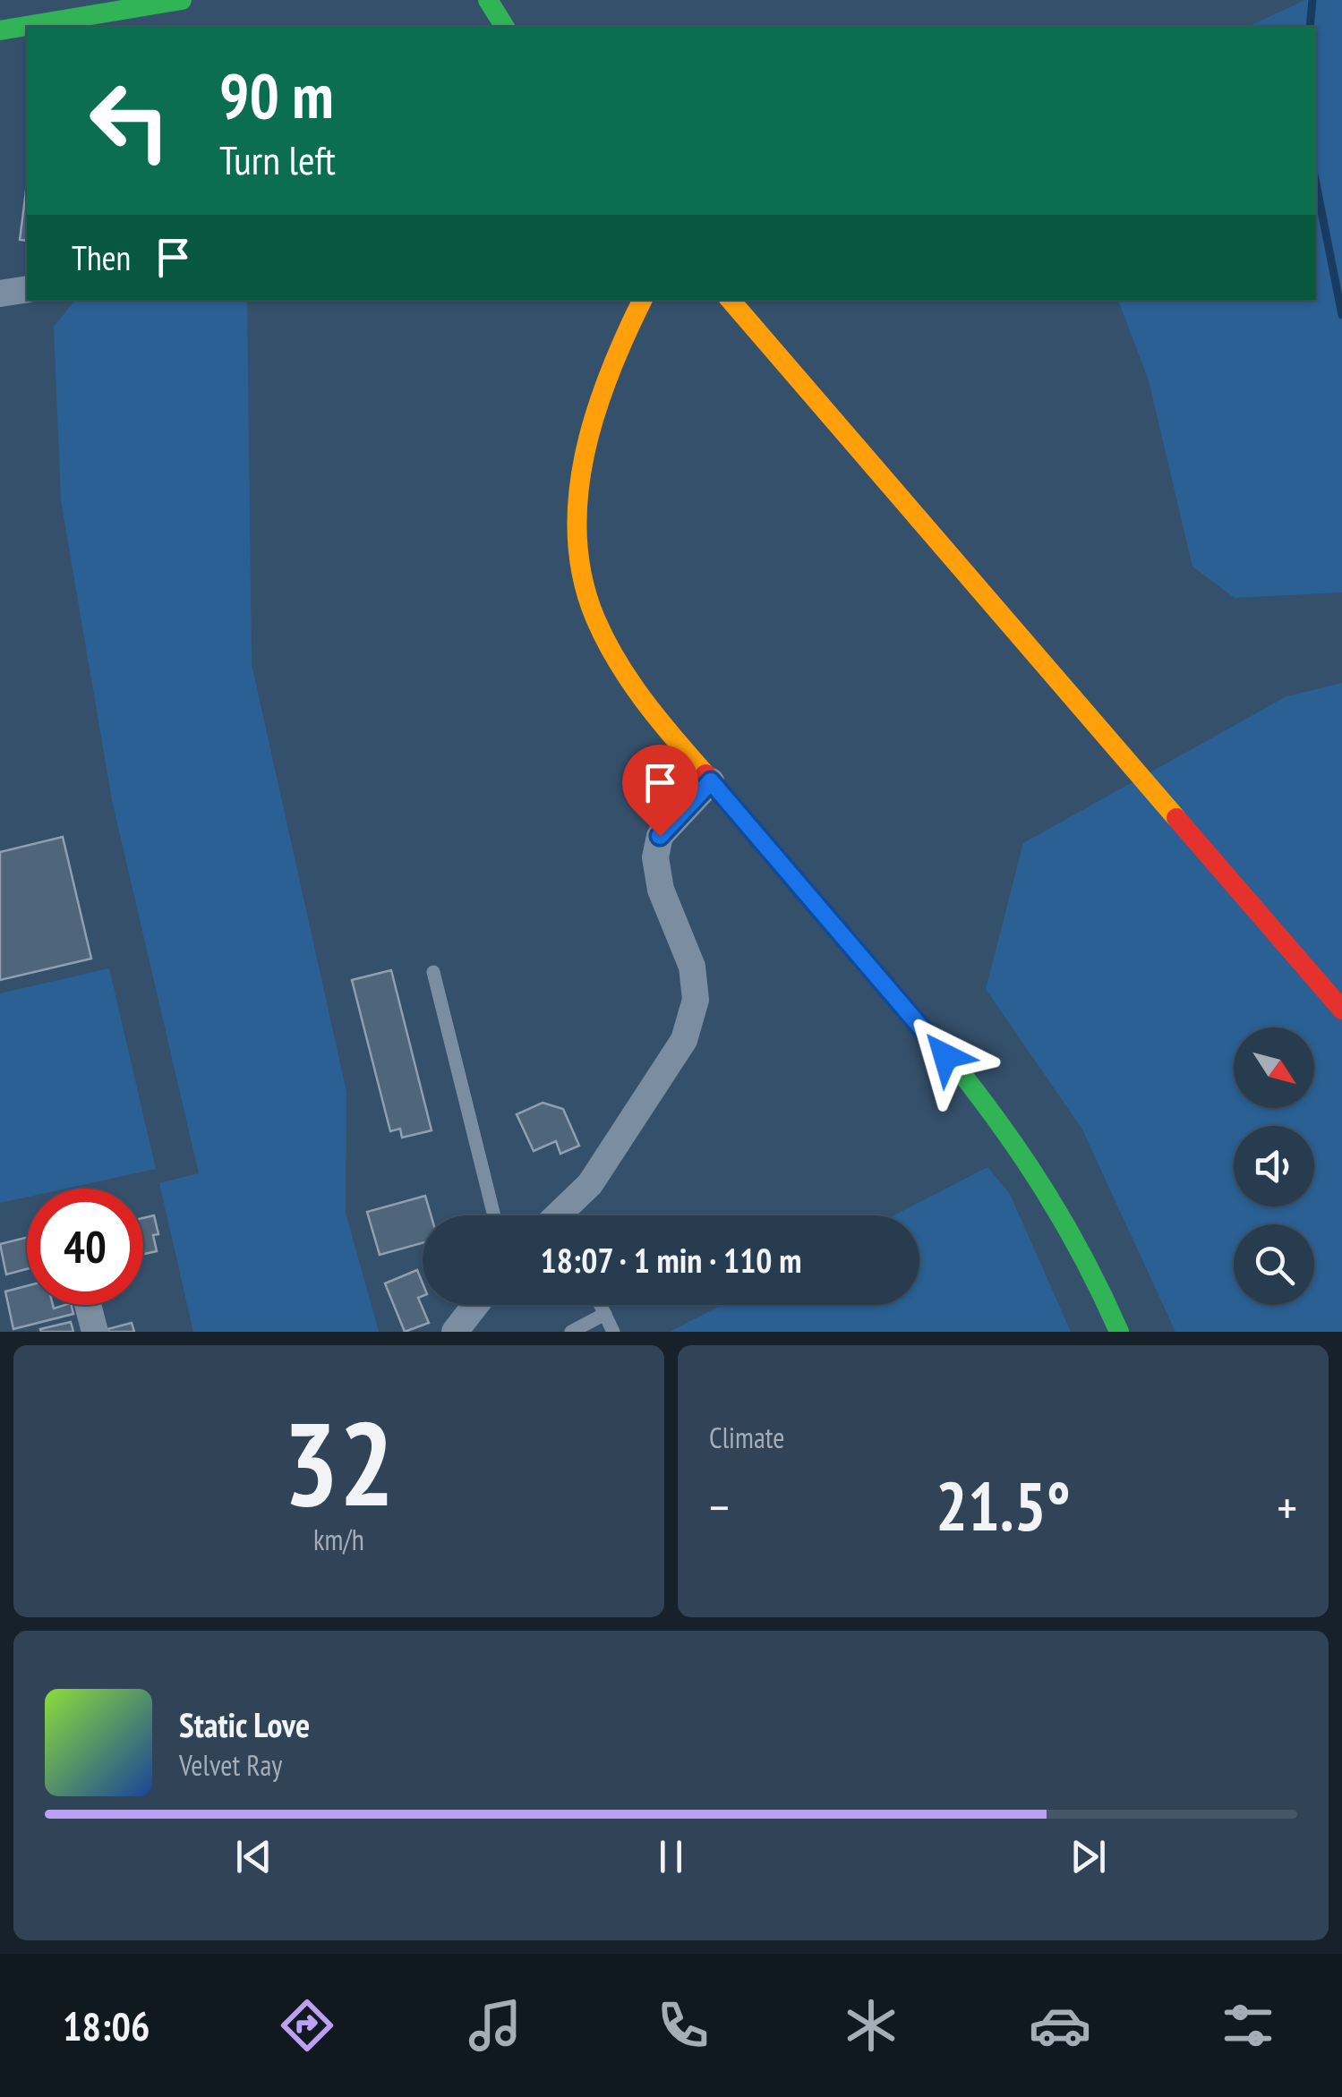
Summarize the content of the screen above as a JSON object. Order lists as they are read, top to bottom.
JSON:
{
  "north": "bottom right",
  "page": {
    "turn": ["90 m", "Turn left"],
    "then": "Then",
    "limit": "40",
    "trip": "18:07 · 1 min · 110 m",
    "tile": [
      ["32", "km/h"],
      "Climate"
    ],
    "heat": ["−", "21.5°", "+"],
    "song": ["Static Love", "Velvet Ray"],
    "tabs": "18:06"
  }
}
